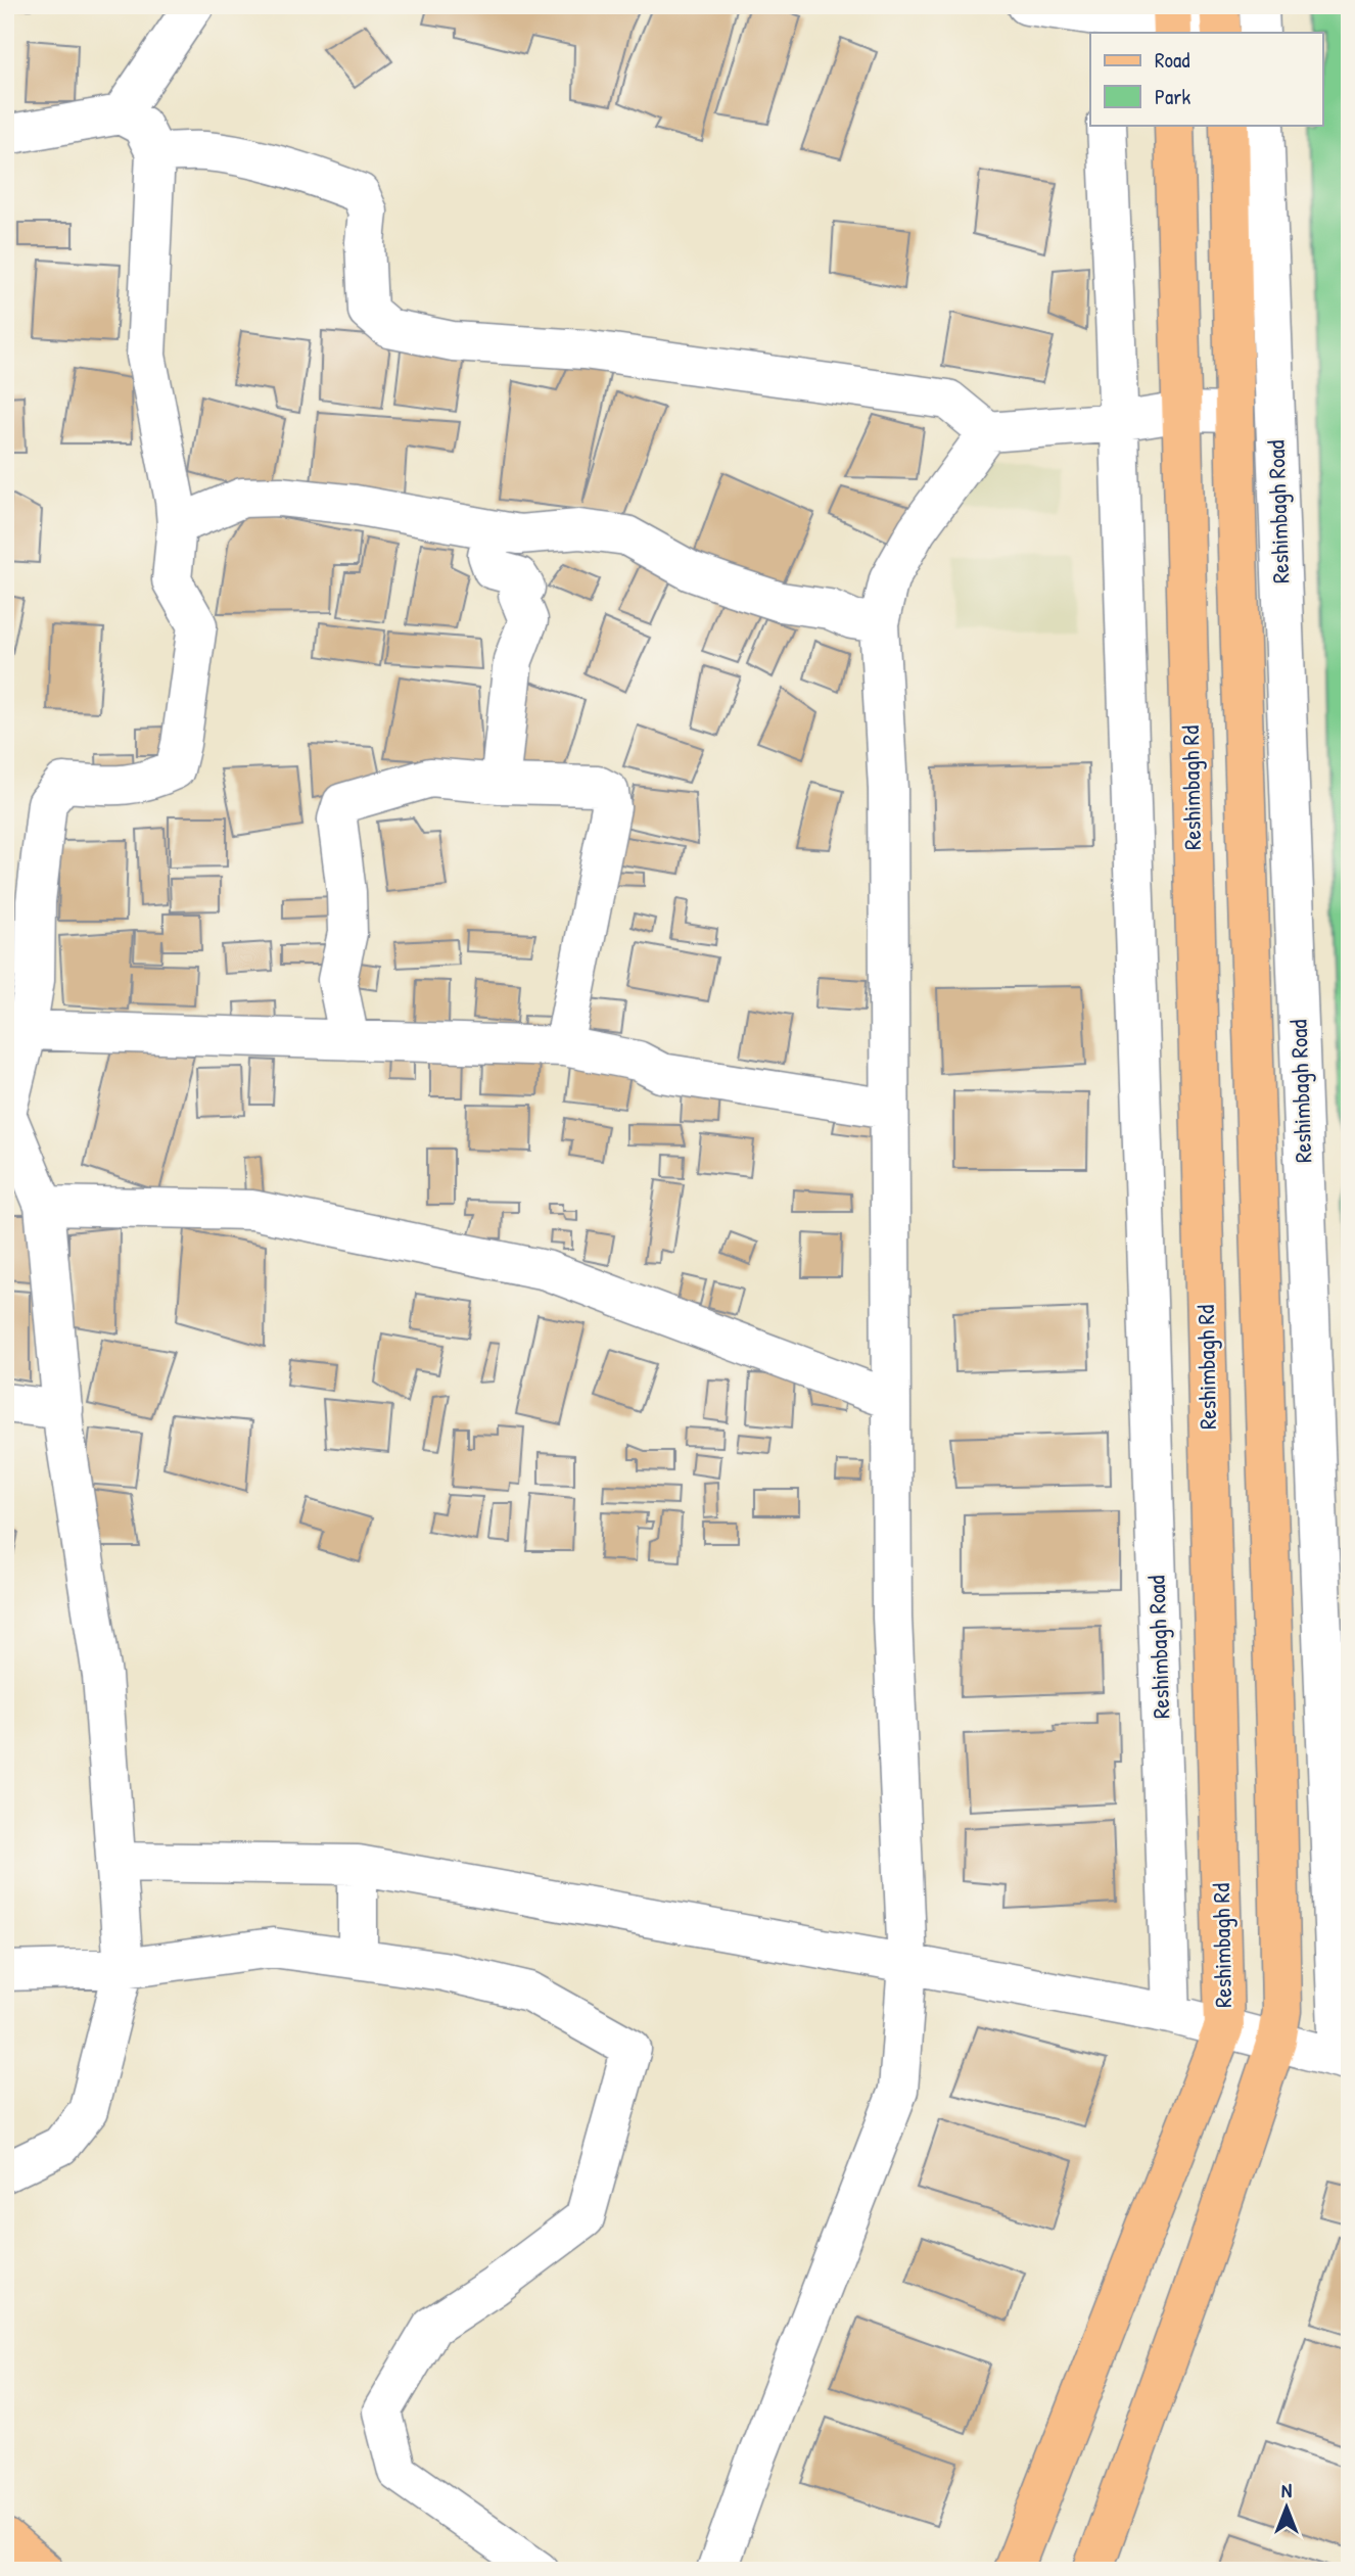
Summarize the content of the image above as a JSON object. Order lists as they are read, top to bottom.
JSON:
{
  "streets": {
    "main road": ["Reshimbagh Rd"],
    "street": ["Reshimbagh Road"]
  },
  "legend": ["Road", "Park"],
  "north": "top"
}
